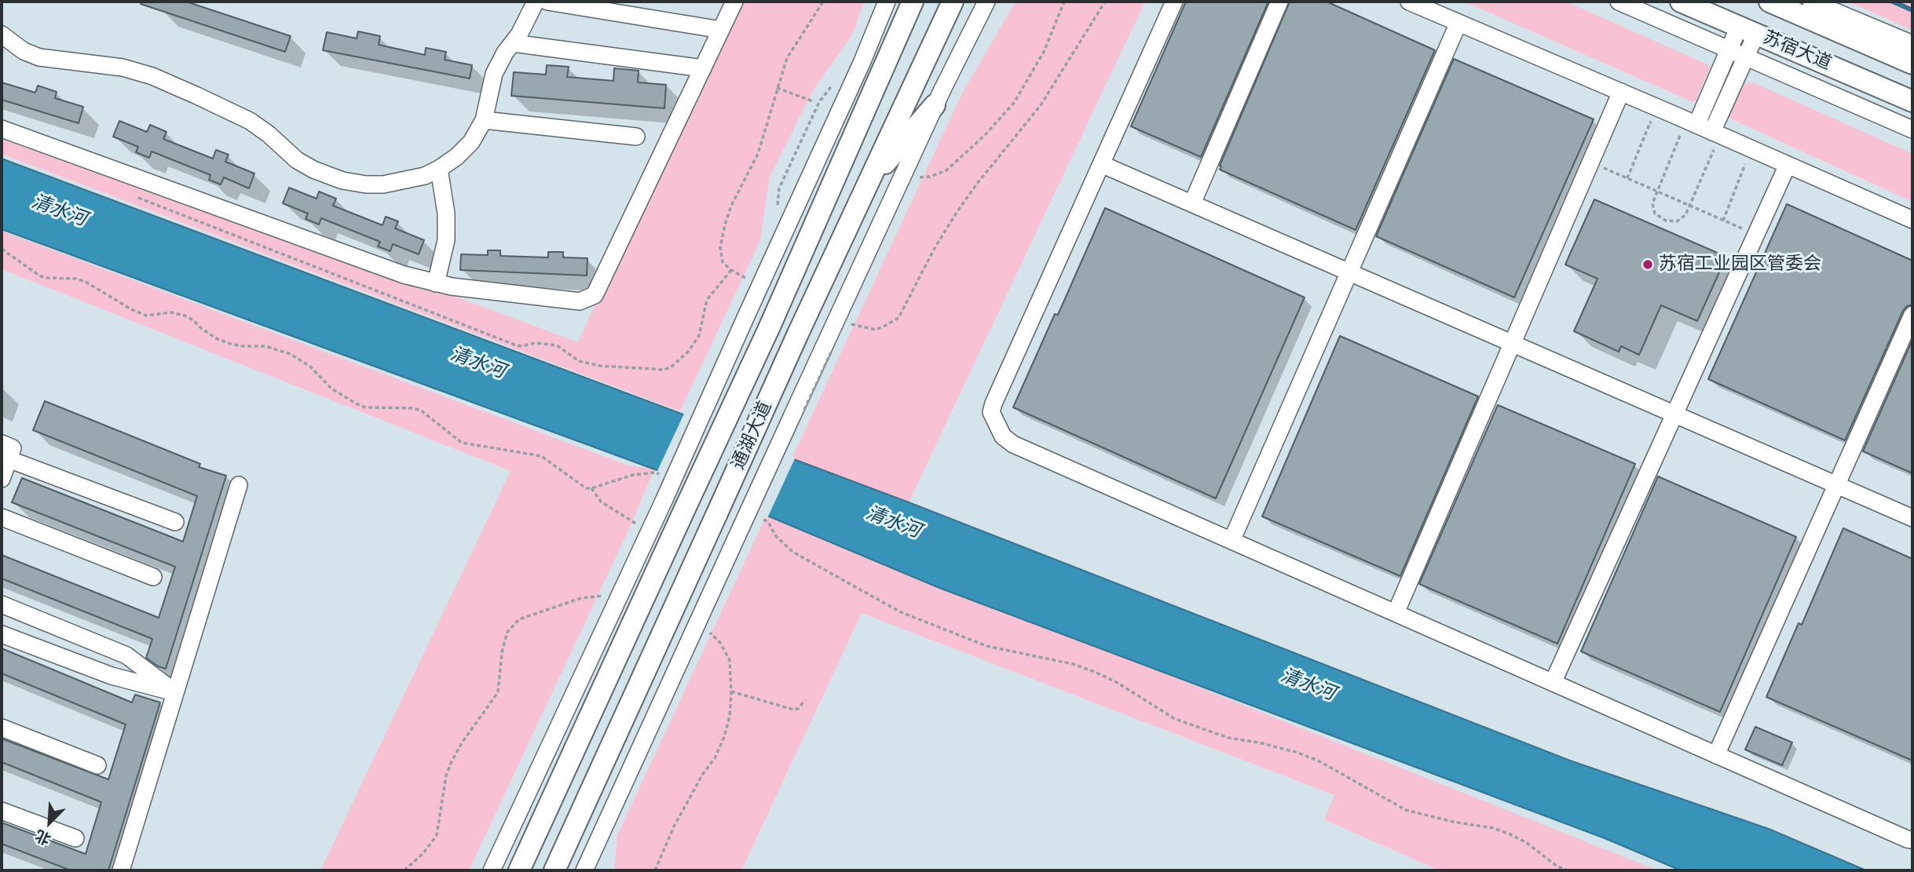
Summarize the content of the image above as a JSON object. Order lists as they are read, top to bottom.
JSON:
{
  "streets": {
    "main road": ["苏宿大道", "通湖大道"]
  },
  "water": ["清水河"],
  "places": ["苏宿工业园区管委会"],
  "north": "bottom left"
}
